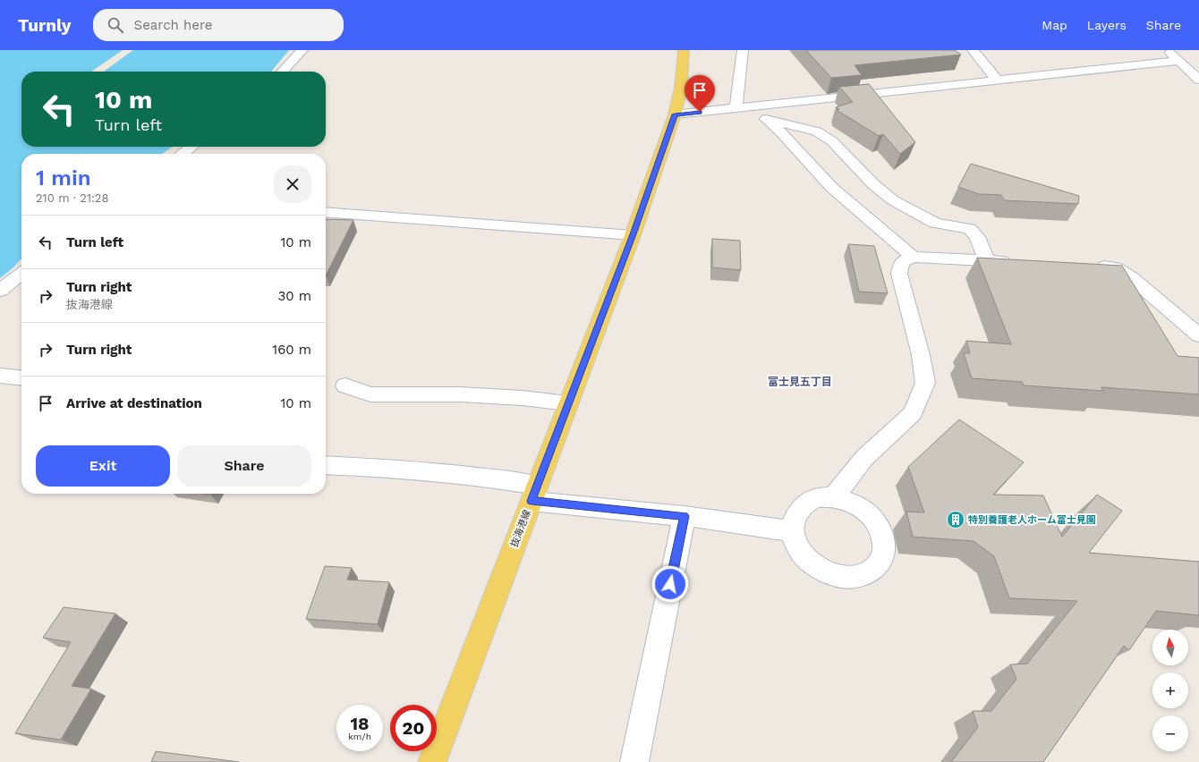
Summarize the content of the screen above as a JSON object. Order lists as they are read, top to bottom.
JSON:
{
  "streets": {
    "main road": ["抜海港線"]
  },
  "districts": ["富士見五丁目"],
  "places": {
    "building": ["特別養護老人ホーム富士見園"]
  },
  "north": "top",
  "page": {
    "header": "Turnly",
    "search": "Search here",
    "nav": ["Map", "Layers", "Share"],
    "turn": ["10 m", "Turn left"],
    "heading": ["1 min", "210 m · 21:28"],
    "list": [
      {
        "name": "Turn left",
        "value": "10 m"
      },
      {
        "name": "Turn right",
        "note": "抜海港線",
        "value": "30 m"
      },
      {
        "name": "Turn right",
        "value": "160 m"
      },
      {
        "name": "Arrive at destination",
        "value": "10 m"
      }
    ],
    "buttons": ["Exit", "Share"],
    "map_buttons": ["+", "−"],
    "speed": "18 km/h",
    "limit": "20"
  }
}
